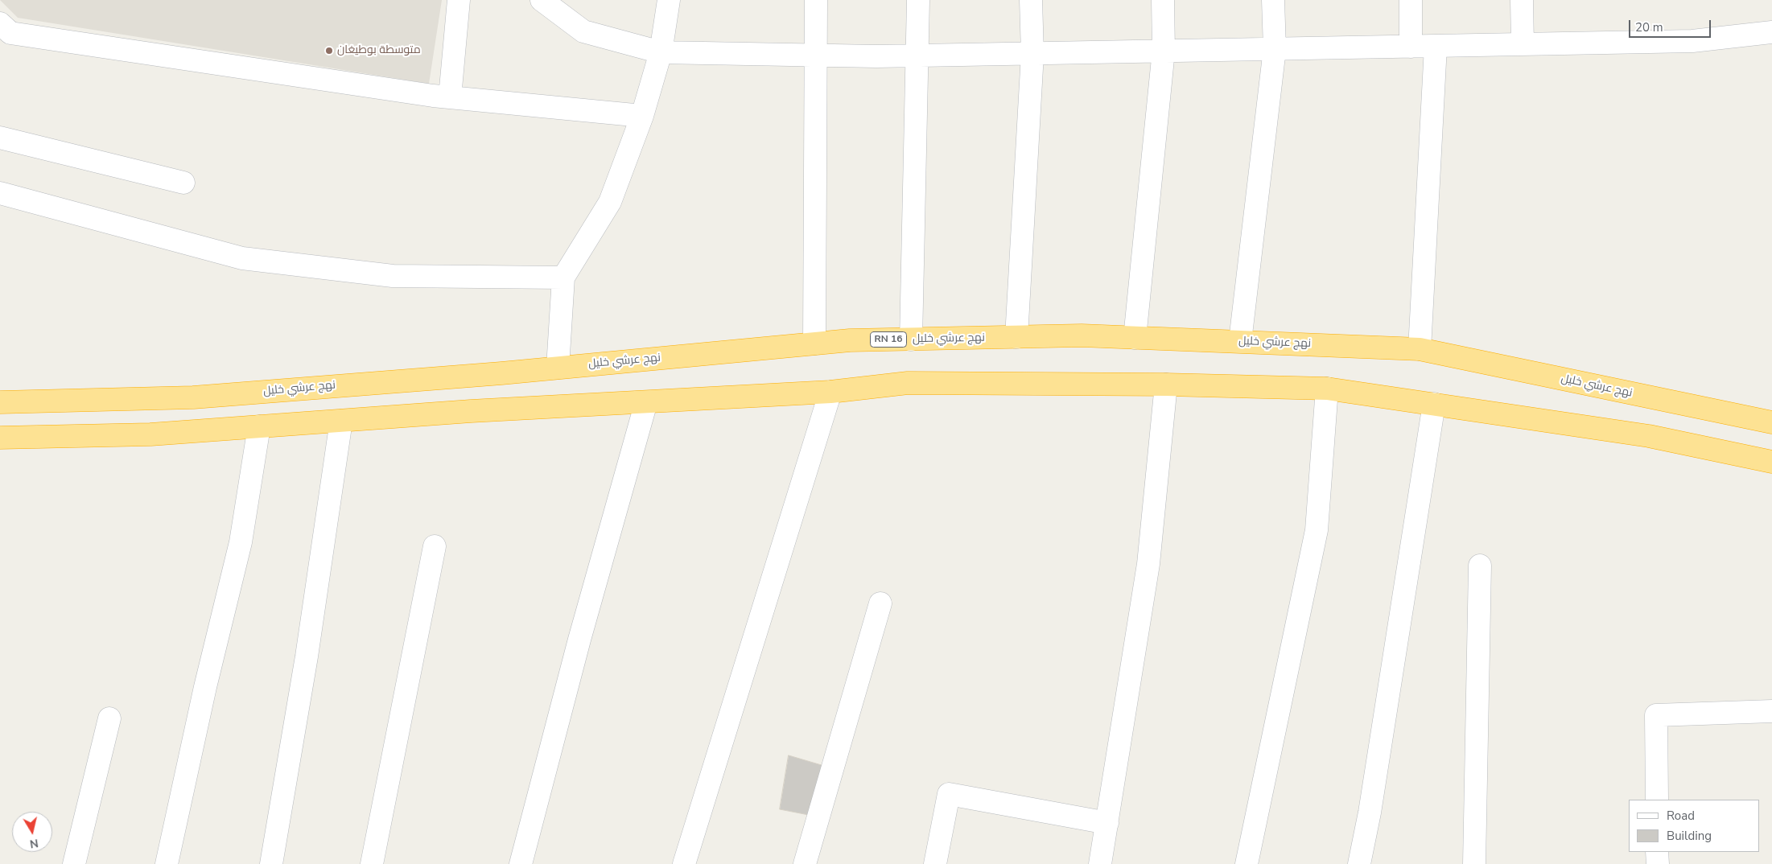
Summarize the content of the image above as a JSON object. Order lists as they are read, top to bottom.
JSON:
{
  "streets": {
    "highway": ["نهج عرشي خليل", "RN 16"]
  },
  "places": ["متوسطة بوطيغان"],
  "legend": ["Road", "Building"],
  "scale_bar": "20 m",
  "north": "bottom"
}
